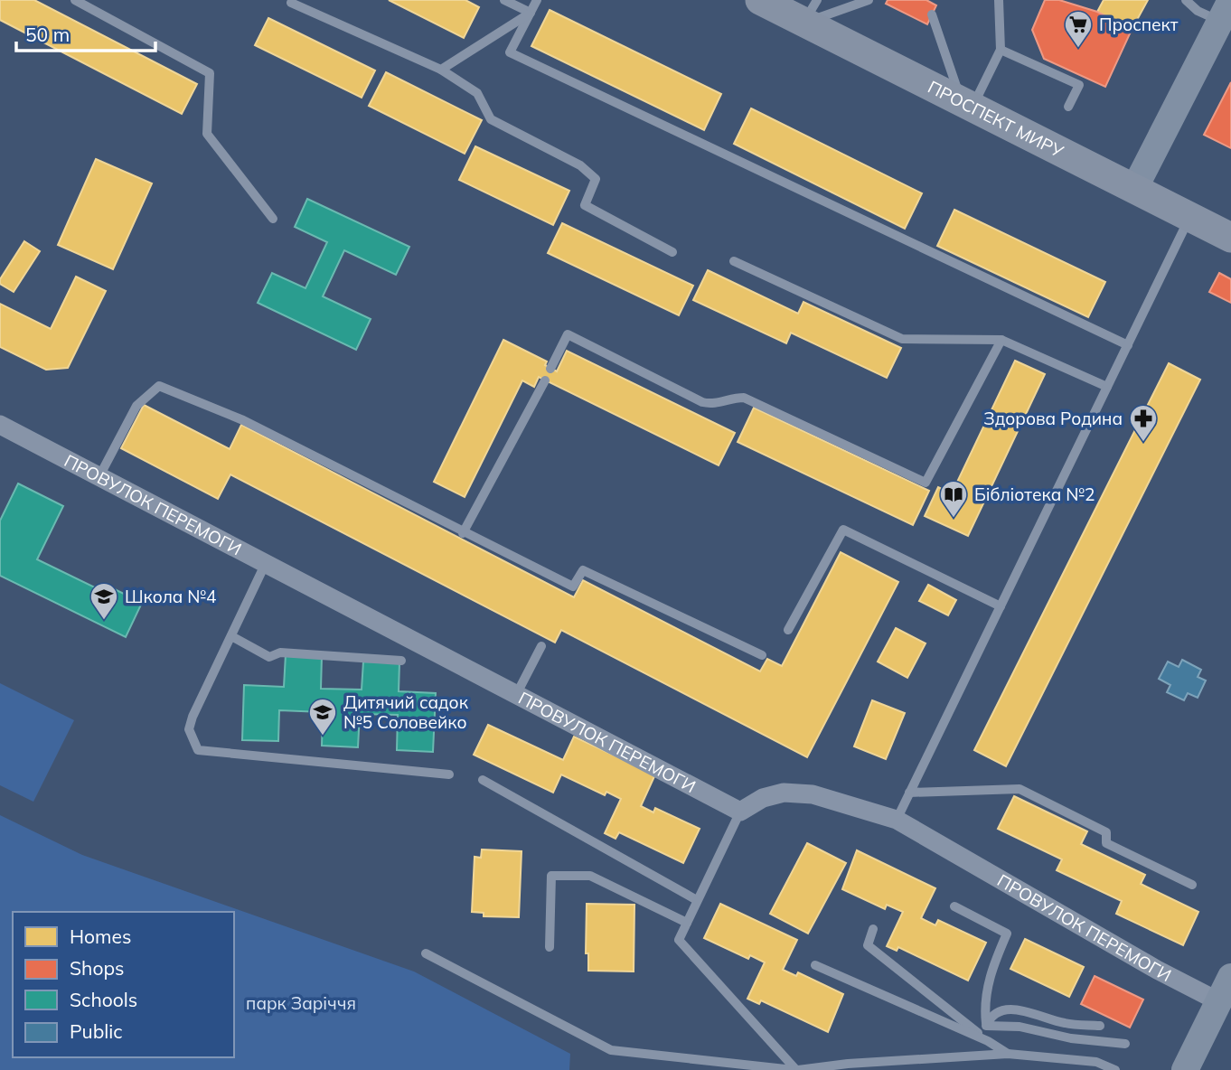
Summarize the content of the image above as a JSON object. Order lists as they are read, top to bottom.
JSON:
{
  "streets": {
    "main road": ["ПРОСПЕКТ МИРУ"],
    "street": ["ПРОВУЛОК ПЕРЕМОГИ"]
  },
  "parks": ["парк Заріччя"],
  "places": {
    "supermarket": ["Проспект"],
    "pharmacy": ["Здорова Родина"],
    "library": ["Бібліотека №2"],
    "school or university": ["Школа №4", "Дитячий садок №5 Соловейко"]
  },
  "legend": [
    "Homes",
    "Shops",
    "Schools",
    "Public"
  ],
  "scale_bar": "50 m"
}
